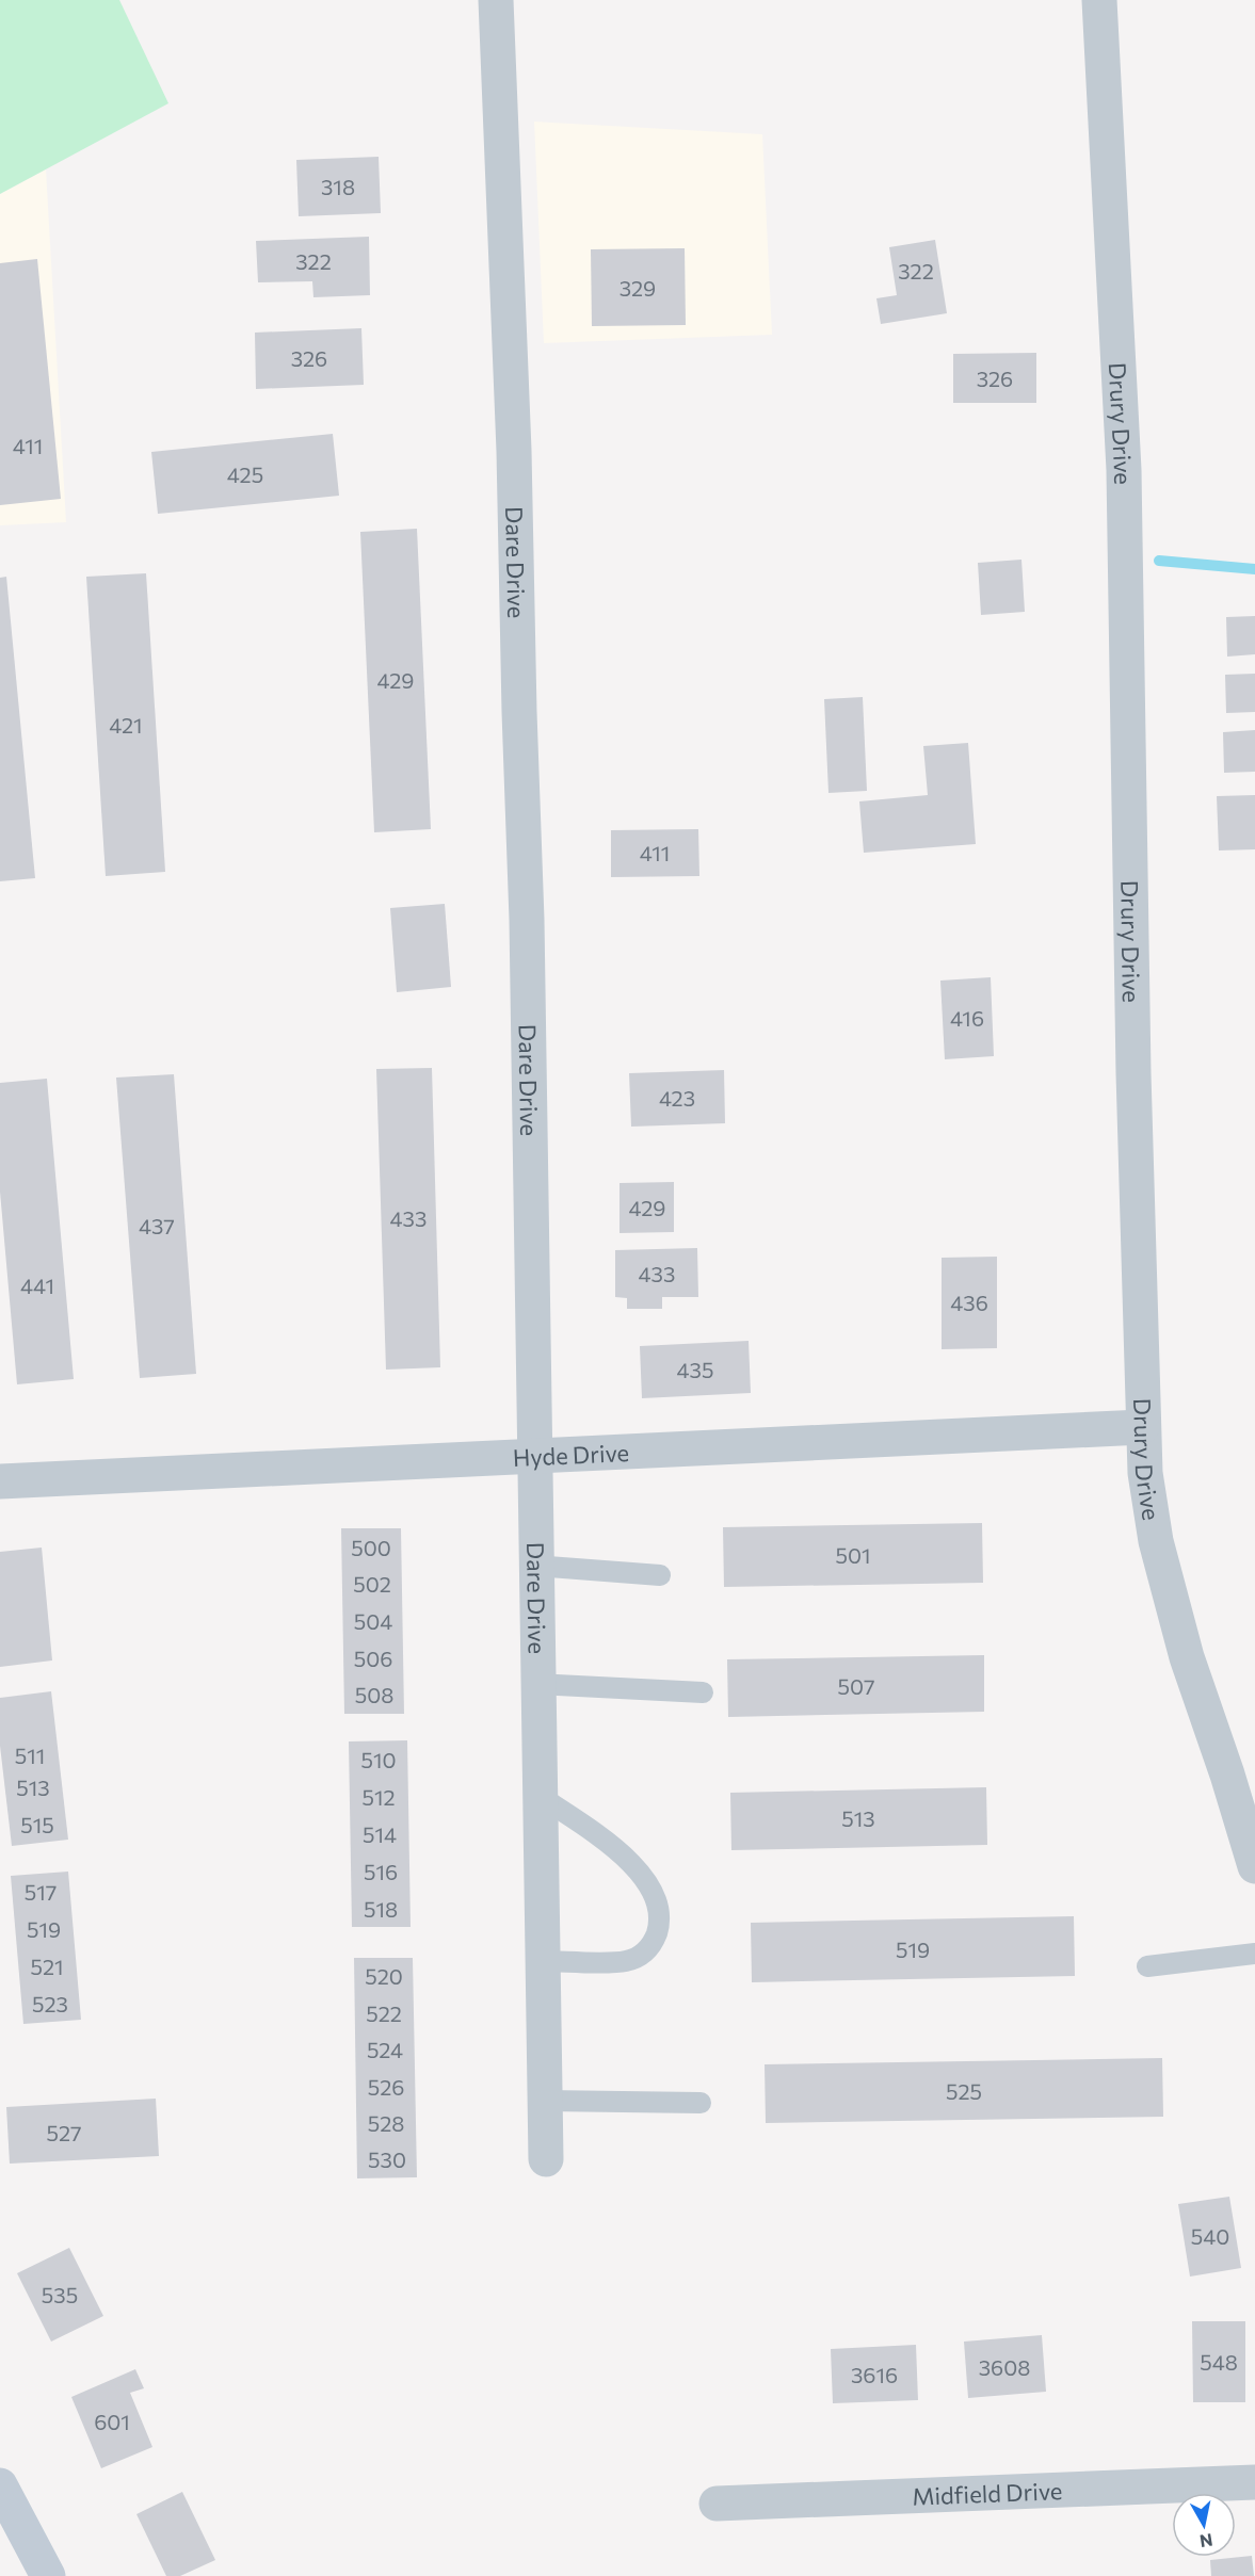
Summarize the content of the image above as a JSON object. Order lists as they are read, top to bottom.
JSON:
{
  "streets": {
    "street": [
      "Drury Drive",
      "Dare Drive",
      "Hyde Drive",
      "Midfield Drive"
    ]
  },
  "crossings": [
    ["Drury Drive", "Hyde Drive"],
    ["Dare Drive", "Hyde Drive"]
  ],
  "house_numbers": [
    "318",
    "322",
    "322",
    "329",
    "326",
    "326",
    "411",
    "425",
    "429",
    "421",
    "411",
    "416",
    "423",
    "429",
    "433",
    "437",
    "433",
    "441",
    "436",
    "435",
    "500",
    "501",
    "502",
    "504",
    "506",
    "507",
    "508",
    "511",
    "510",
    "513",
    "512",
    "513",
    "515",
    "514",
    "516",
    "517",
    "518",
    "519",
    "519",
    "521",
    "520",
    "523",
    "522",
    "524",
    "526",
    "525",
    "528",
    "527",
    "530",
    "540",
    "535",
    "548",
    "3608",
    "3616",
    "601"
  ],
  "north": "bottom"
}
